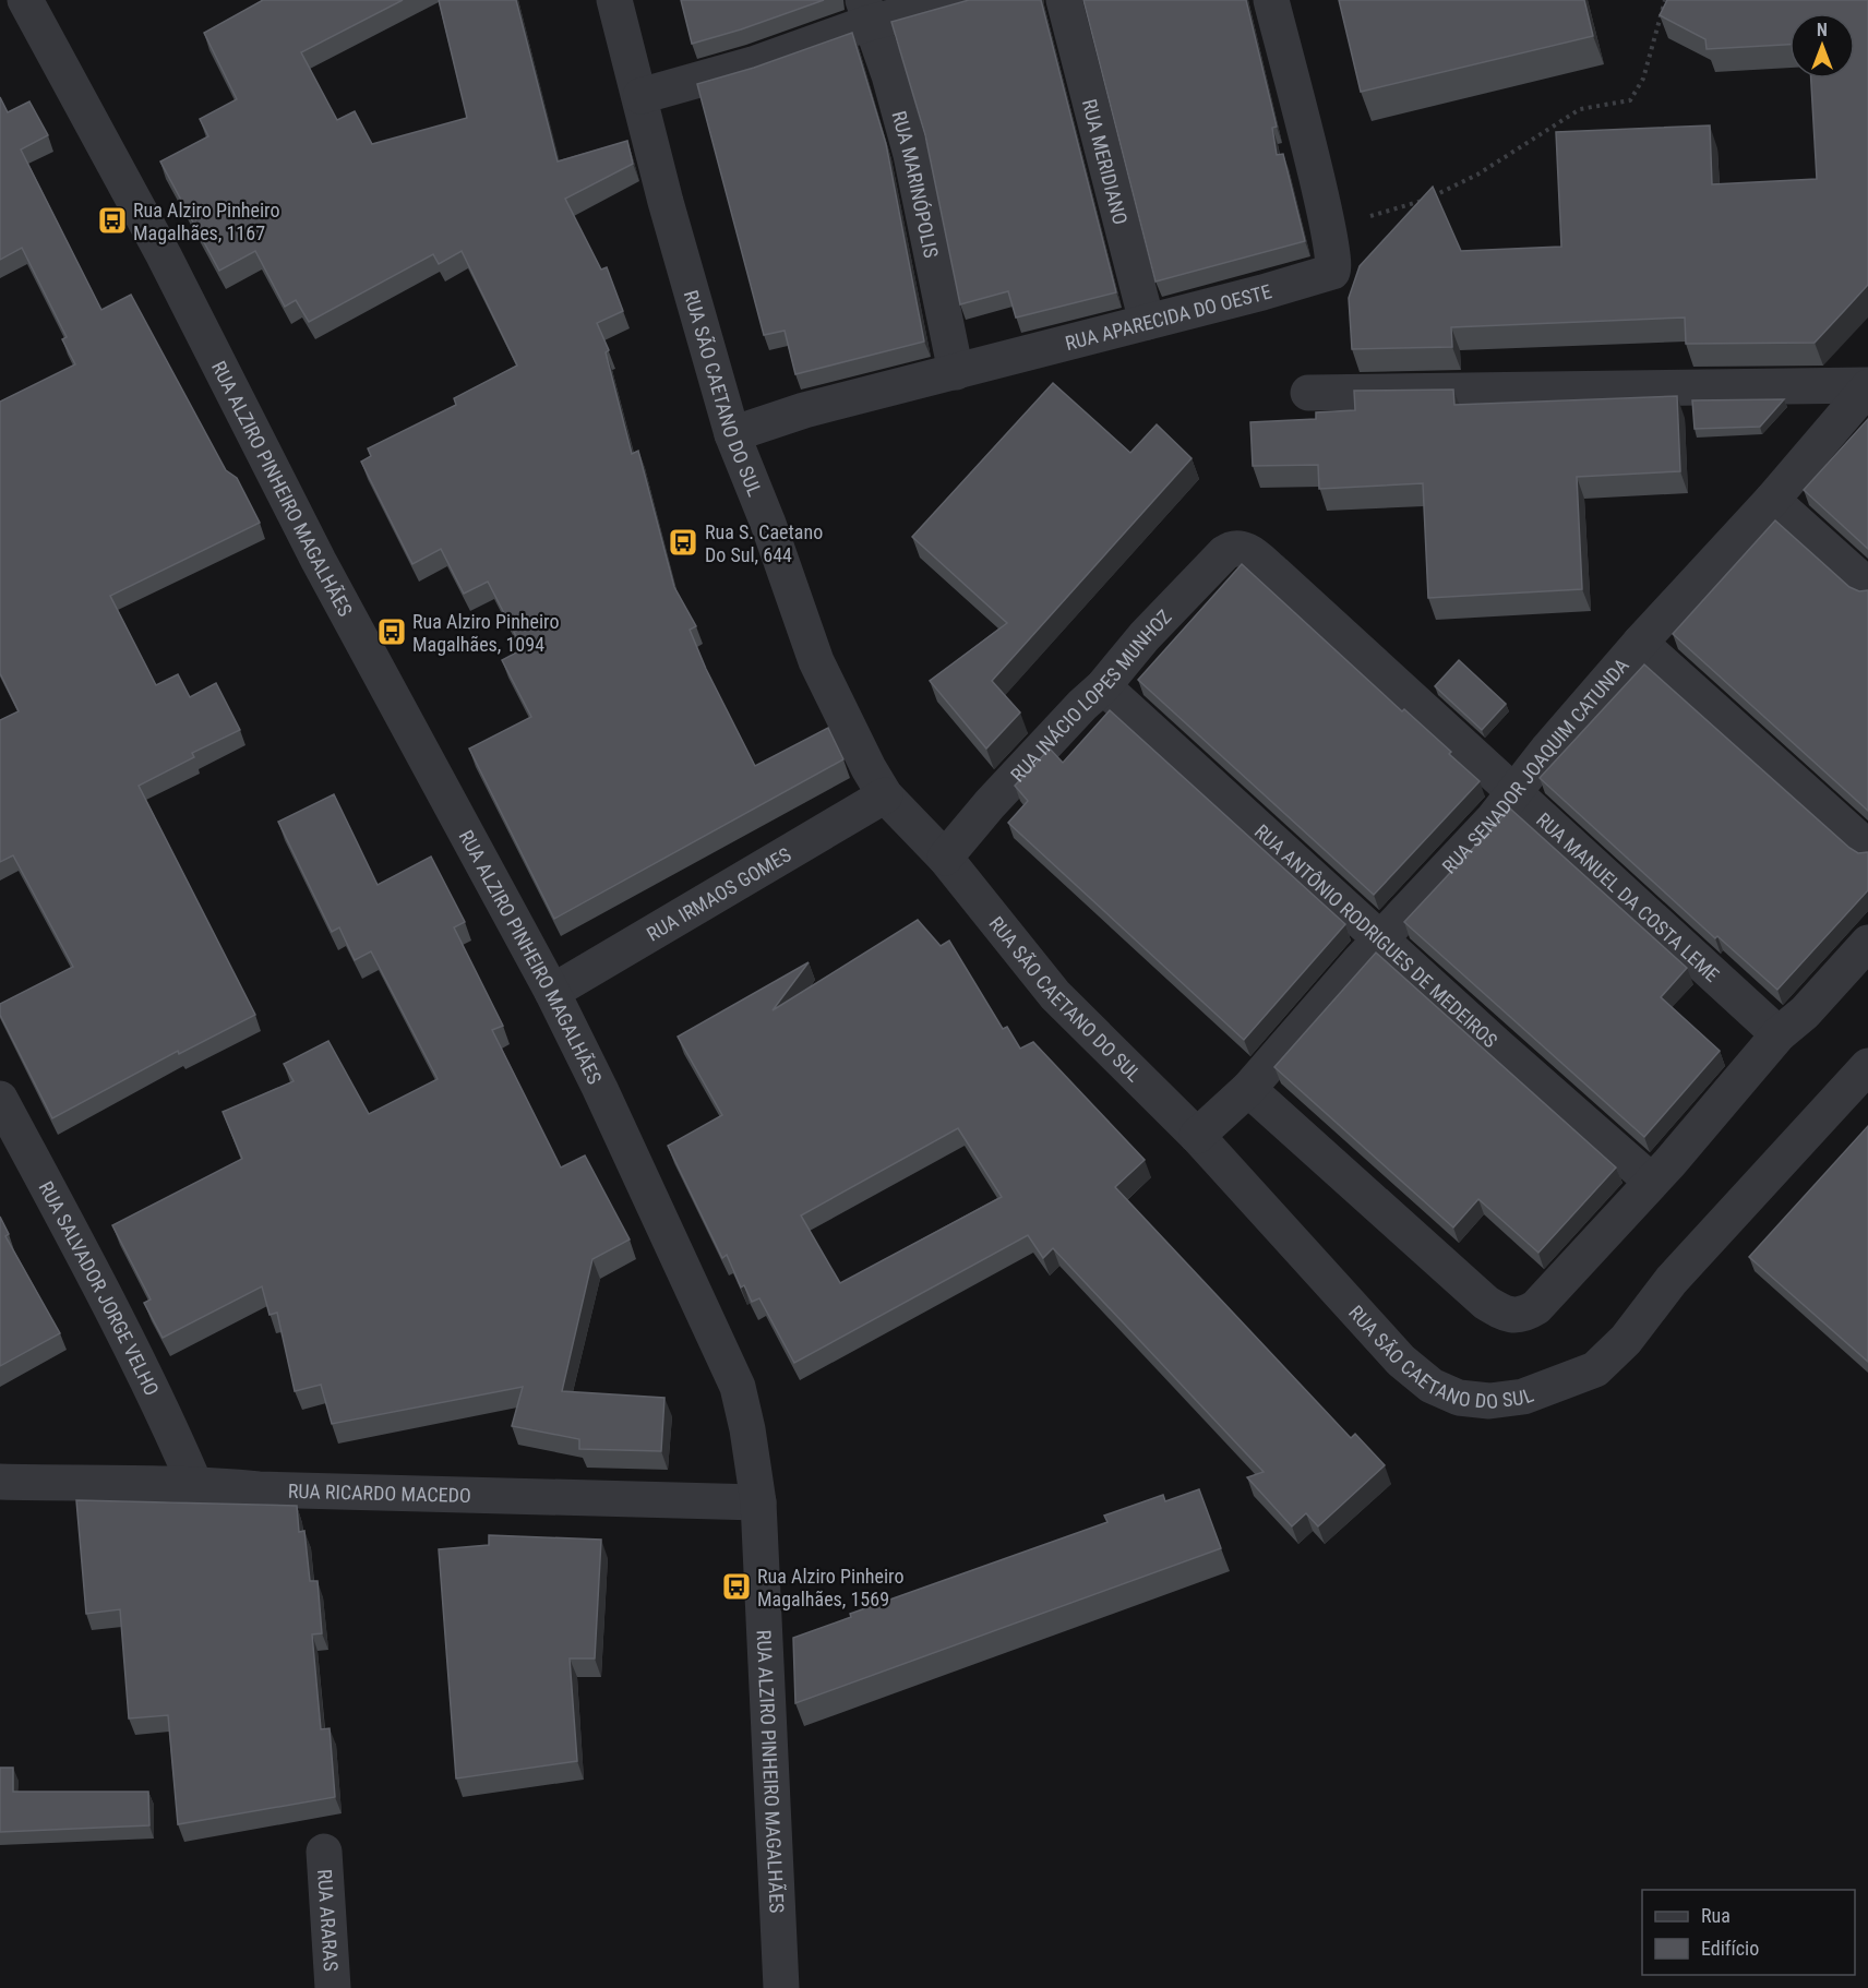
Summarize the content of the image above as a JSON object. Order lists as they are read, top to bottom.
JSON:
{
  "streets": {
    "street": [
      "RUA MERIDIANO",
      "RUA MARINÓPOLIS",
      "RUA APARECIDA DO OESTE",
      "RUA SÃO CAETANO DO SUL",
      "RUA ALZIRO PINHEIRO MAGALHÃES",
      "RUA INÁCIO LOPES MUNHOZ",
      "RUA SENADOR JOAQUIM CATUNDA",
      "RUA IRMAOS GOMES",
      "RUA MANUEL DA COSTA LEME",
      "RUA ANTÔNIO RODRIGUES DE MEDEIROS",
      "RUA SALVADOR JORGE VELHO",
      "RUA RICARDO MACEDO",
      "RUA ARARAS"
    ]
  },
  "crossings": [
    ["RUA MERIDIANO", "RUA APARECIDA DO OESTE"],
    ["RUA MARINÓPOLIS", "RUA APARECIDA DO OESTE"],
    ["RUA APARECIDA DO OESTE", "RUA SÃO CAETANO DO SUL"],
    ["RUA SÃO CAETANO DO SUL", "RUA INÁCIO LOPES MUNHOZ"],
    ["RUA SÃO CAETANO DO SUL", "RUA SENADOR JOAQUIM CATUNDA"],
    ["RUA SÃO CAETANO DO SUL", "RUA IRMAOS GOMES"],
    ["RUA ALZIRO PINHEIRO MAGALHÃES", "RUA IRMAOS GOMES"],
    ["RUA ALZIRO PINHEIRO MAGALHÃES", "RUA RICARDO MACEDO"],
    ["RUA INÁCIO LOPES MUNHOZ", "RUA MANUEL DA COSTA LEME"],
    ["RUA INÁCIO LOPES MUNHOZ", "RUA ANTÔNIO RODRIGUES DE MEDEIROS"],
    ["RUA SENADOR JOAQUIM CATUNDA", "RUA MANUEL DA COSTA LEME"],
    ["RUA SENADOR JOAQUIM CATUNDA", "RUA ANTÔNIO RODRIGUES DE MEDEIROS"],
    ["RUA SALVADOR JORGE VELHO", "RUA RICARDO MACEDO"]
  ],
  "places": {
    "bus stop": [
      "Rua Alziro Pinheiro Magalhães, 1167",
      "Rua S. Caetano Do Sul, 644",
      "Rua Alziro Pinheiro Magalhães, 1094",
      "Rua Alziro Pinheiro Magalhães, 1569"
    ]
  },
  "legend": ["Rua", "Edifício"],
  "north": "top"
}
